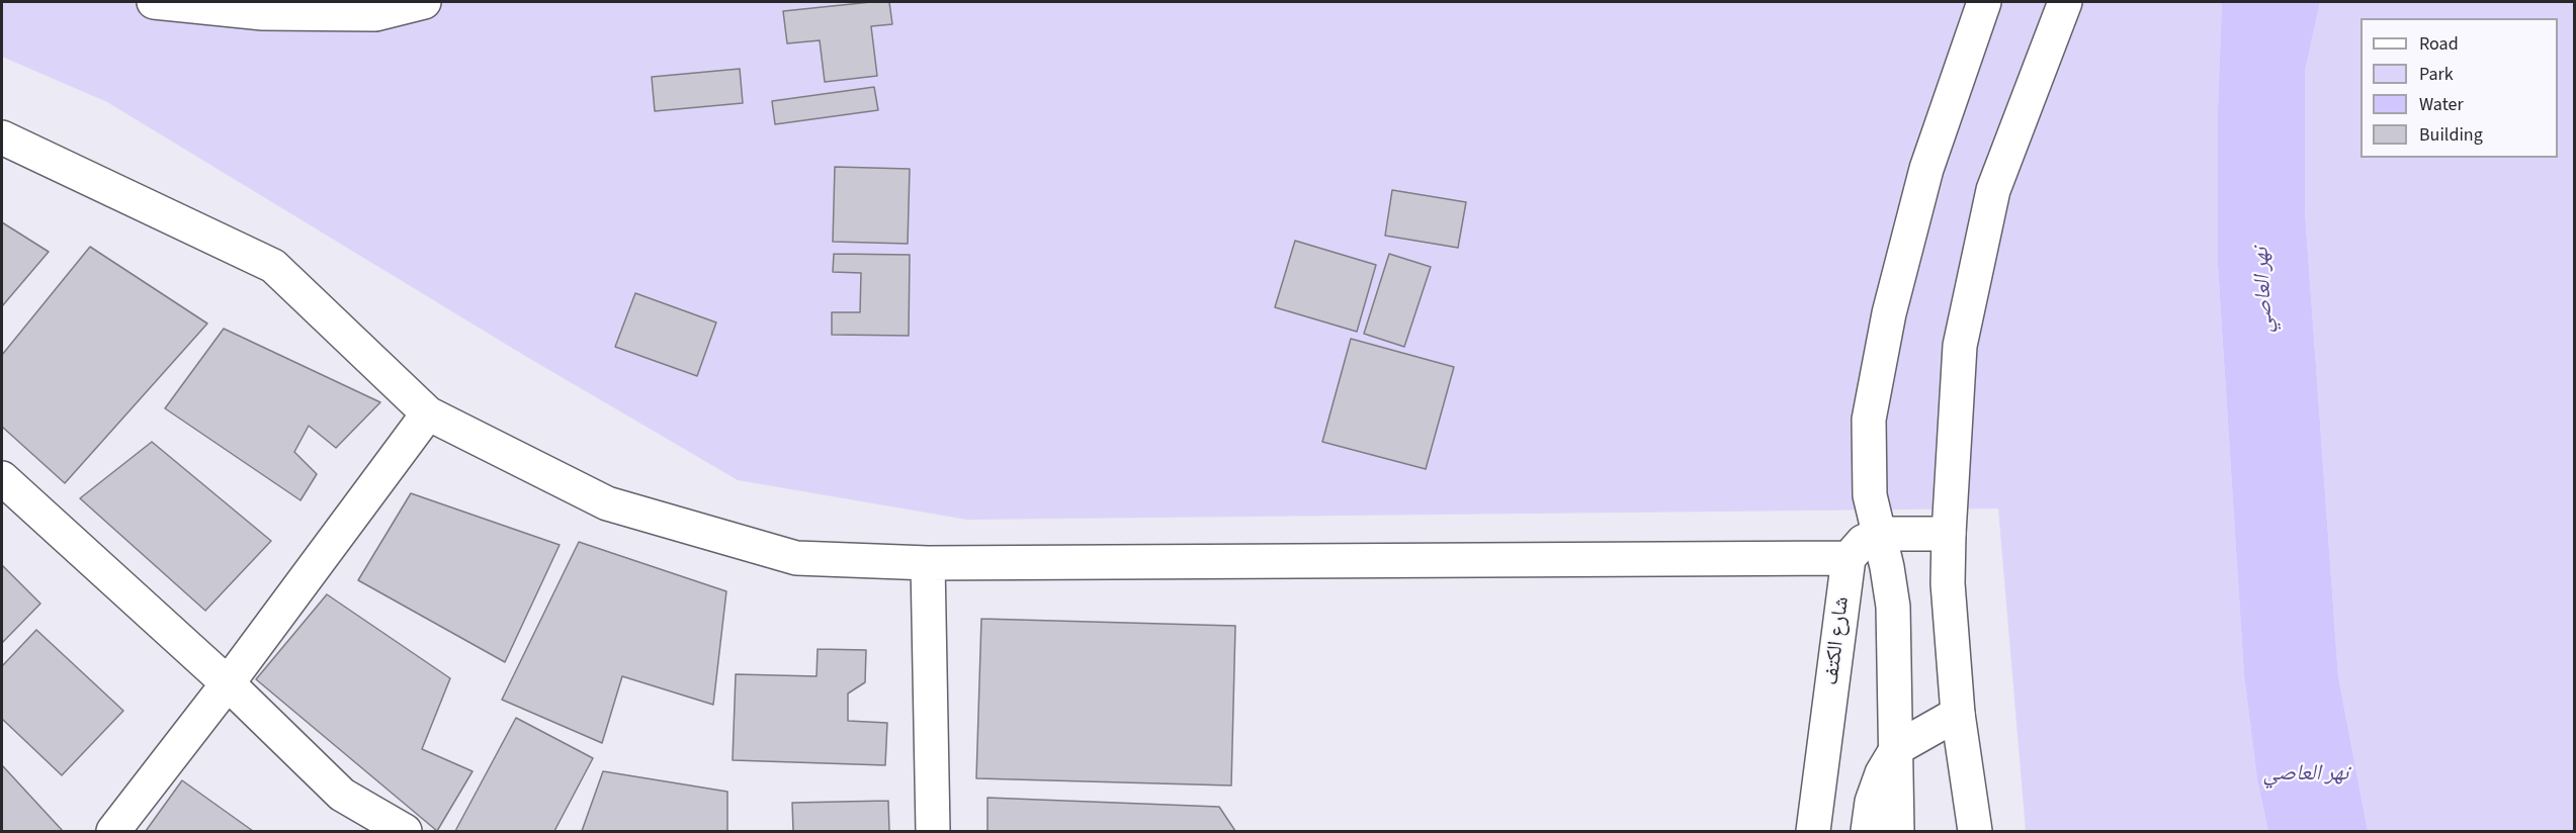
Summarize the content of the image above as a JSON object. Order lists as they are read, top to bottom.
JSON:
{
  "streets": {
    "street": ["شارع الكتف"]
  },
  "water": ["نهر العاصي"],
  "legend": [
    "Road",
    "Park",
    "Water",
    "Building"
  ]
}
